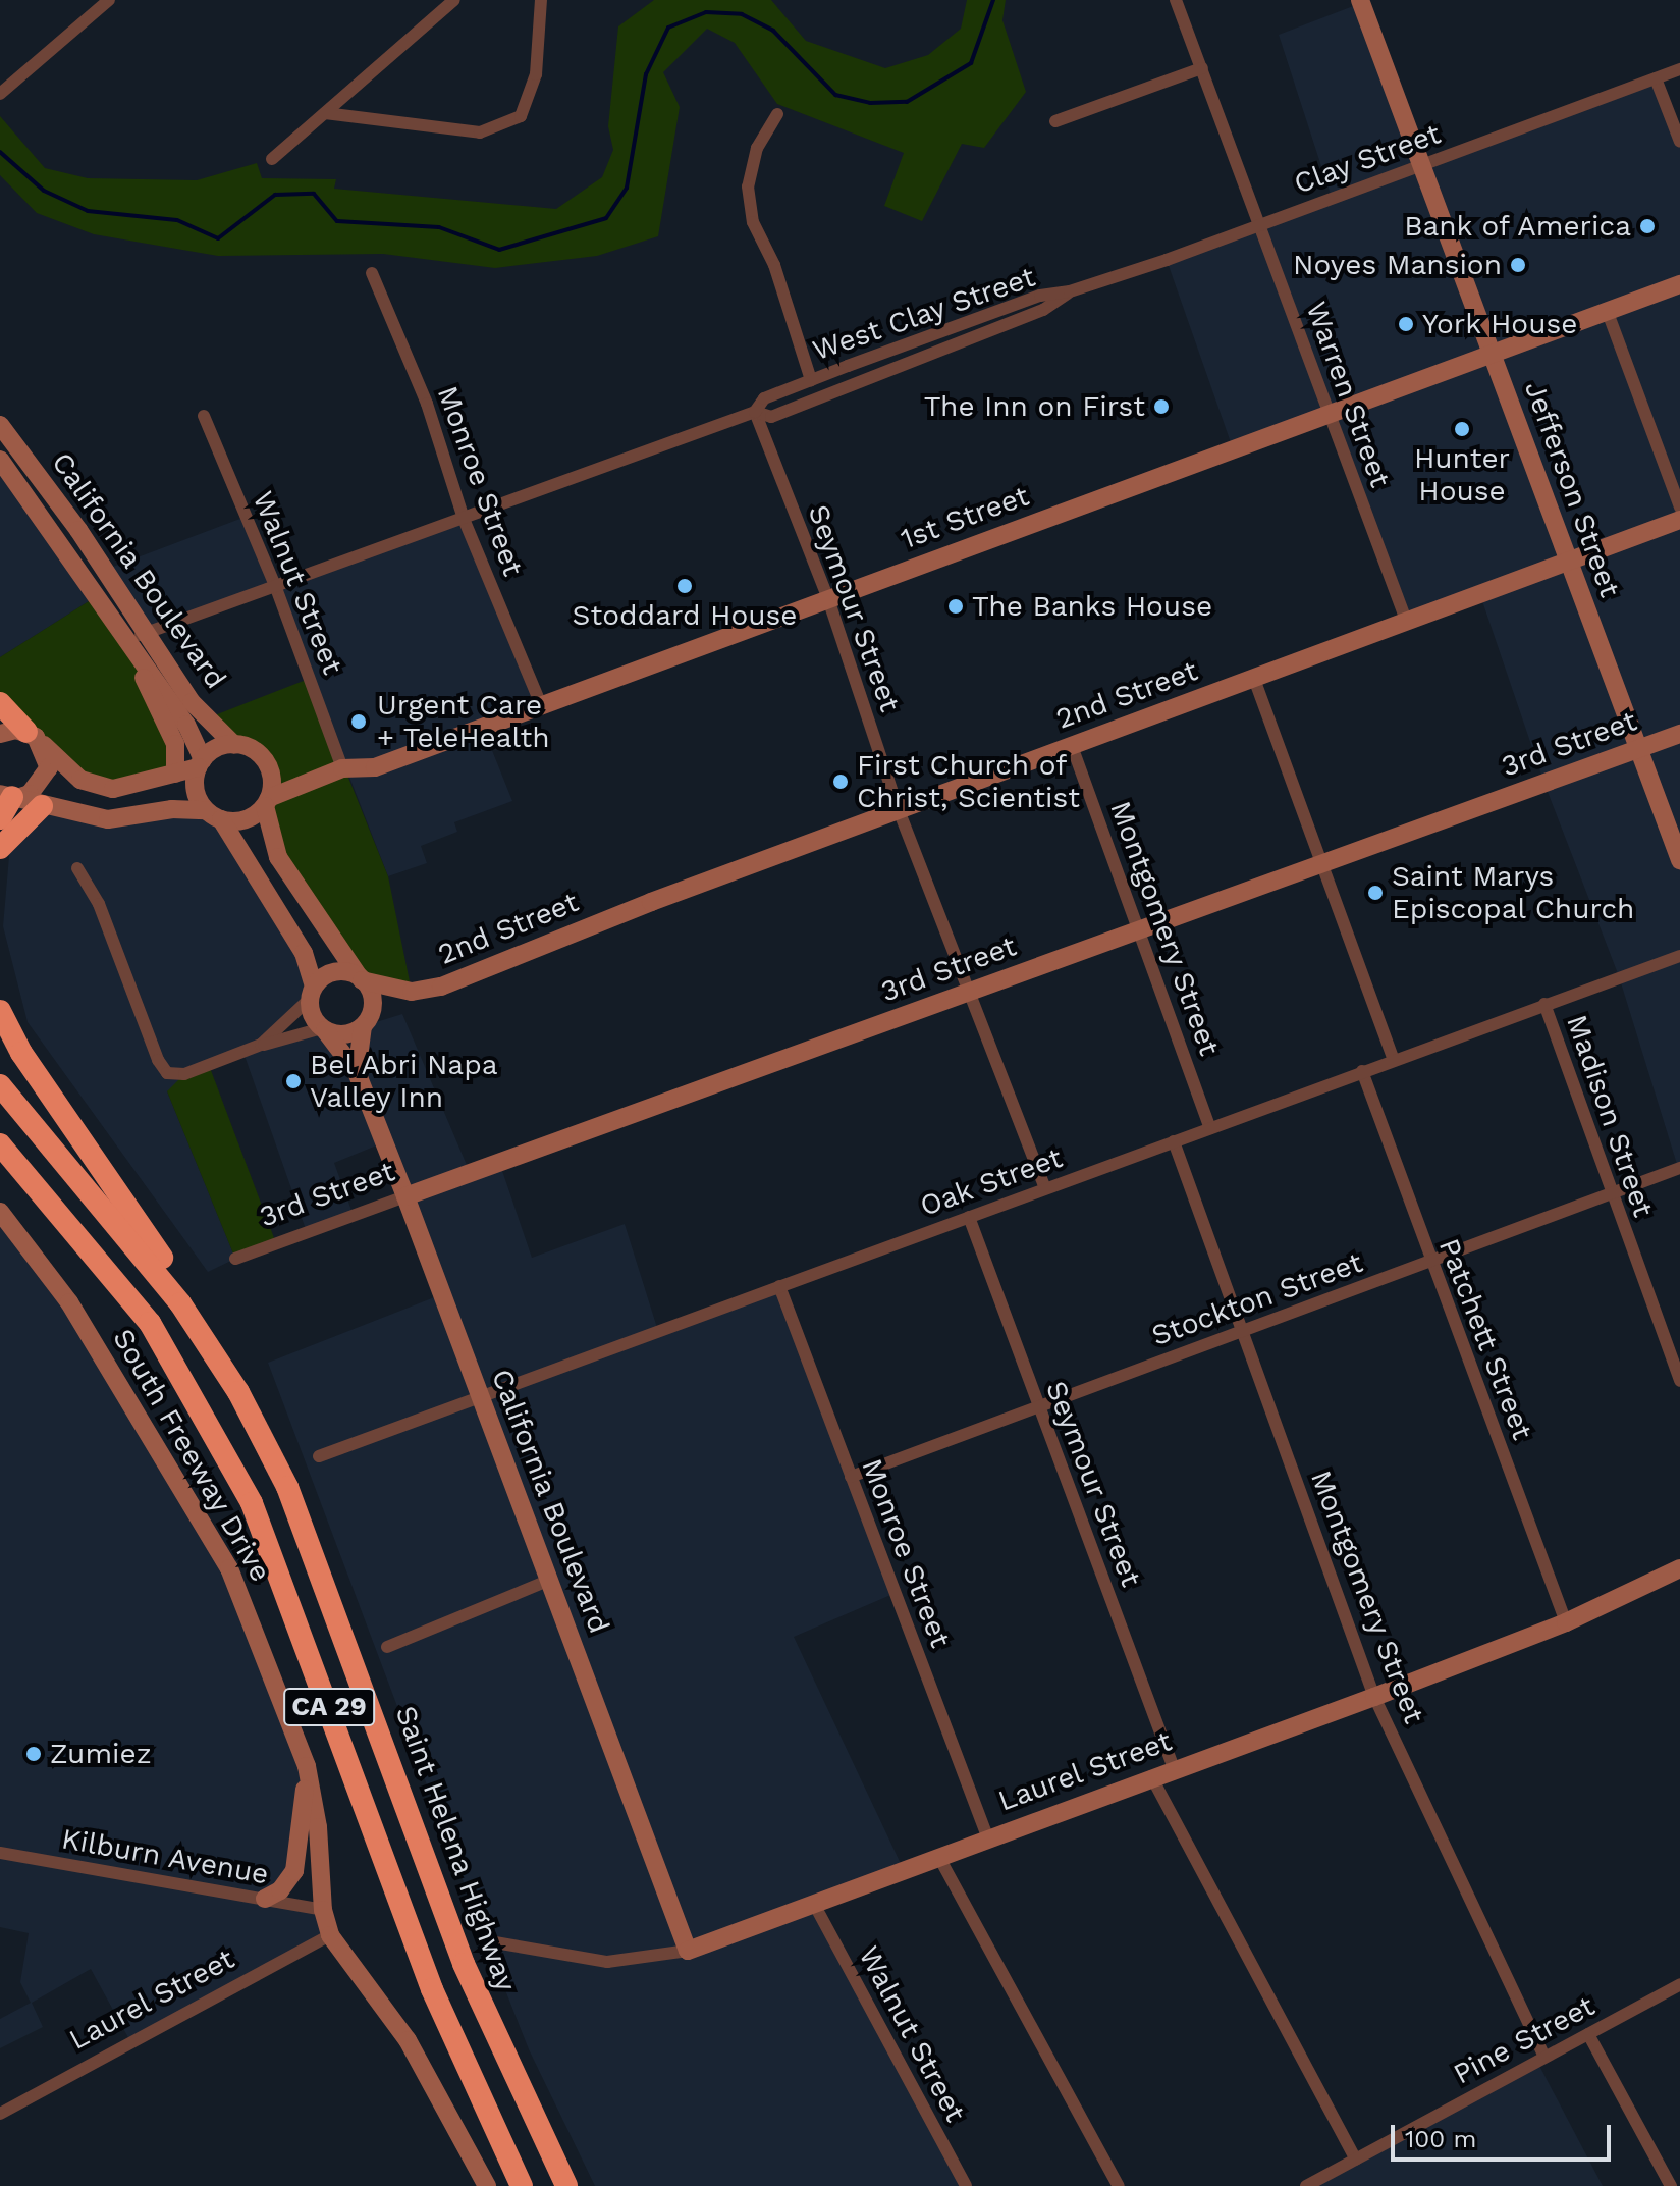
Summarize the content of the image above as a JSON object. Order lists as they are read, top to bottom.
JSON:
{
  "streets": {
    "highway": ["CA 29", "Saint Helena Highway"],
    "street": [
      "Clay Street",
      "West Clay Street",
      "Warren Street",
      "Monroe Street",
      "Jefferson Street",
      "1st Street",
      "California Boulevard",
      "Walnut Street",
      "Seymour Street",
      "2nd Street",
      "3rd Street",
      "Montgomery Street",
      "Madison Street",
      "Oak Street",
      "Stockton Street",
      "Patchett Street",
      "South Freeway Drive",
      "Laurel Street",
      "Kilburn Avenue",
      "Pine Street"
    ]
  },
  "crossings": [
    ["Clay Street", "West Clay Street"],
    ["Clay Street", "Warren Street"],
    ["Clay Street", "Jefferson Street"],
    ["West Clay Street", "Monroe Street"],
    ["West Clay Street", "California Boulevard"],
    ["West Clay Street", "Walnut Street"],
    ["West Clay Street", "Seymour Street"],
    ["Warren Street", "1st Street"],
    ["Warren Street", "2nd Street"],
    ["Monroe Street", "1st Street"],
    ["Monroe Street", "Oak Street"],
    ["Monroe Street", "Stockton Street"],
    ["Monroe Street", "Laurel Street"],
    ["Jefferson Street", "1st Street"],
    ["Jefferson Street", "2nd Street"],
    ["Jefferson Street", "3rd Street"],
    ["1st Street", "California Boulevard"],
    ["1st Street", "Walnut Street"],
    ["1st Street", "Seymour Street"],
    ["California Boulevard", "2nd Street"],
    ["California Boulevard", "3rd Street"],
    ["California Boulevard", "Oak Street"],
    ["California Boulevard", "Laurel Street"],
    ["Walnut Street", "Laurel Street"],
    ["Seymour Street", "2nd Street"],
    ["Seymour Street", "3rd Street"],
    ["Seymour Street", "Oak Street"],
    ["Seymour Street", "Stockton Street"],
    ["Seymour Street", "Laurel Street"],
    ["2nd Street", "Montgomery Street"],
    ["3rd Street", "Montgomery Street"],
    ["Montgomery Street", "Oak Street"],
    ["Montgomery Street", "Stockton Street"],
    ["Montgomery Street", "Laurel Street"],
    ["Montgomery Street", "Pine Street"],
    ["Madison Street", "Oak Street"],
    ["Madison Street", "Stockton Street"],
    ["Oak Street", "Patchett Street"],
    ["Stockton Street", "Patchett Street"],
    ["Patchett Street", "Laurel Street"],
    ["South Freeway Drive", "Laurel Street"],
    ["South Freeway Drive", "Kilburn Avenue"]
  ],
  "places": [
    "Bank of America",
    "Noyes Mansion",
    "York House",
    "The Inn on First",
    "Hunter House",
    "Stoddard House",
    "The Banks House",
    "Urgent Care + TeleHealth",
    "First Church of Christ, Scientist",
    "Saint Marys Episcopal Church",
    "Bel Abri Napa Valley Inn",
    "Zumiez"
  ],
  "scale_bar": "100 m"
}
